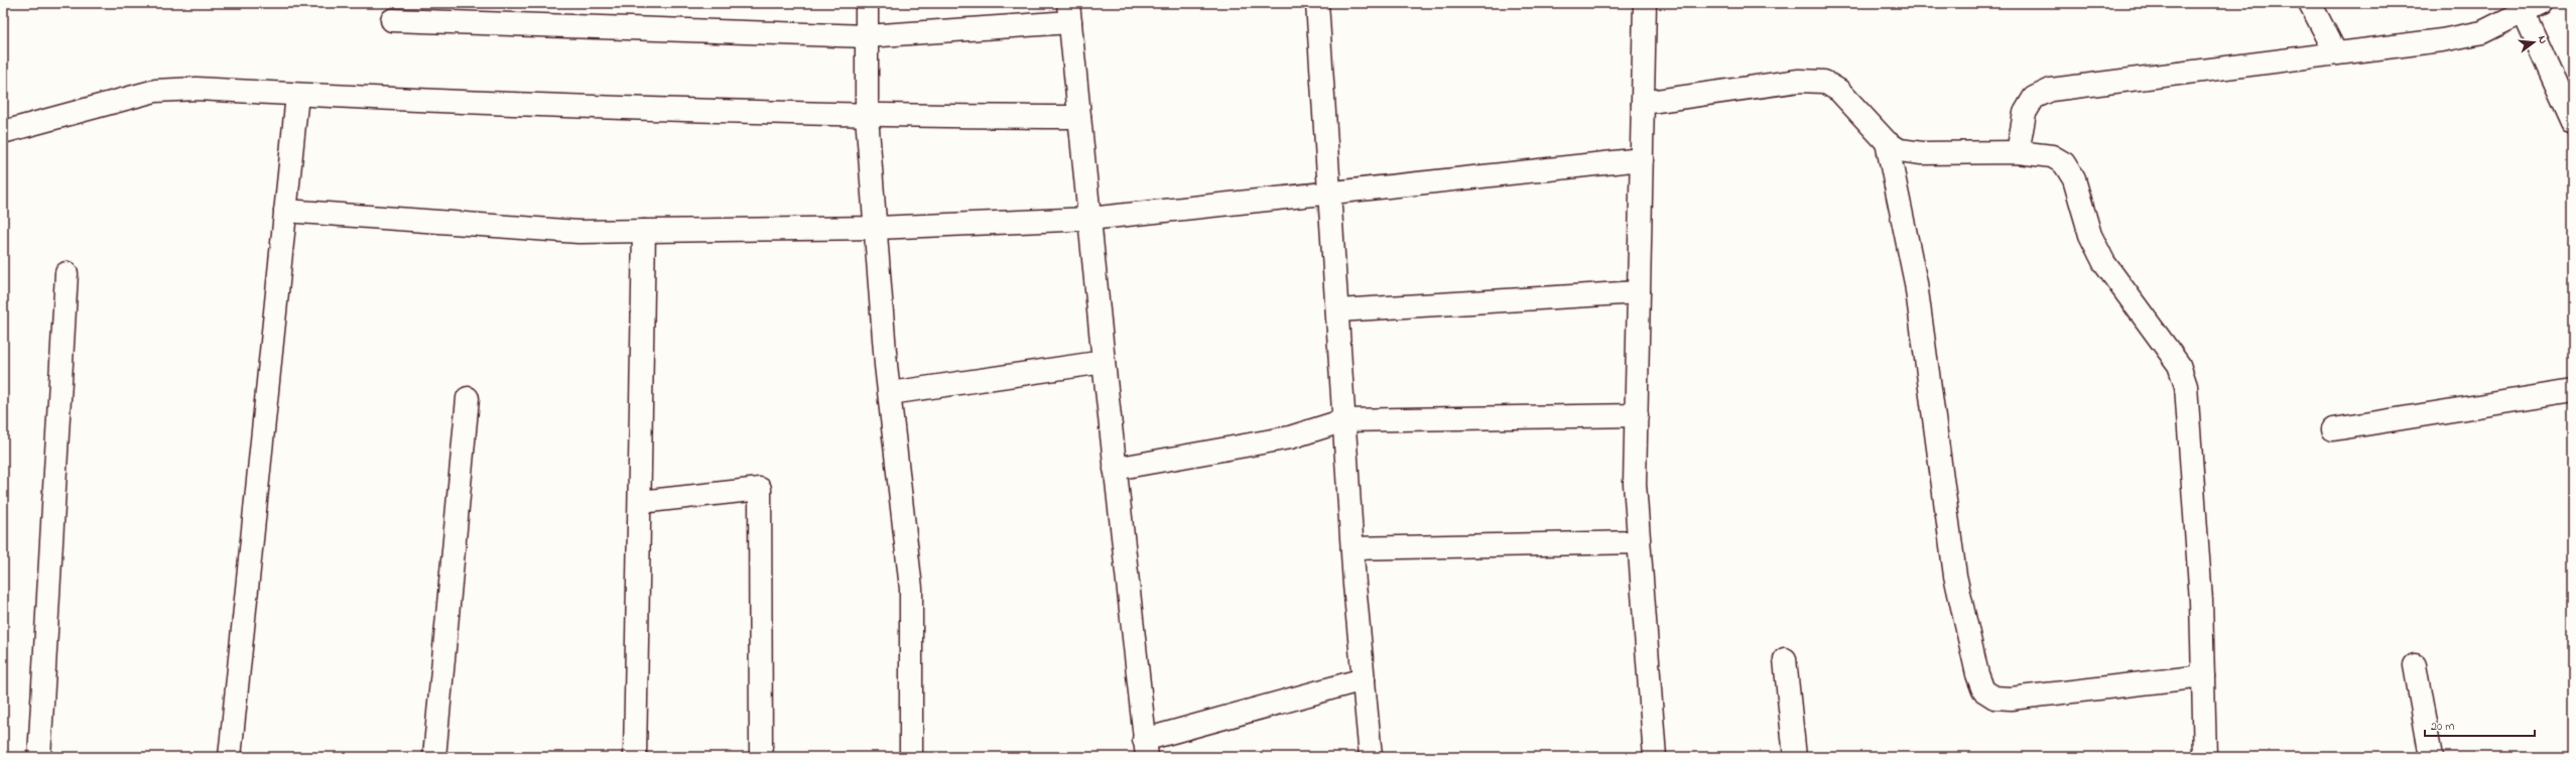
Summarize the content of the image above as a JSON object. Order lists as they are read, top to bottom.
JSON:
{
  "scale_bar": "20 m",
  "north": "right"
}
